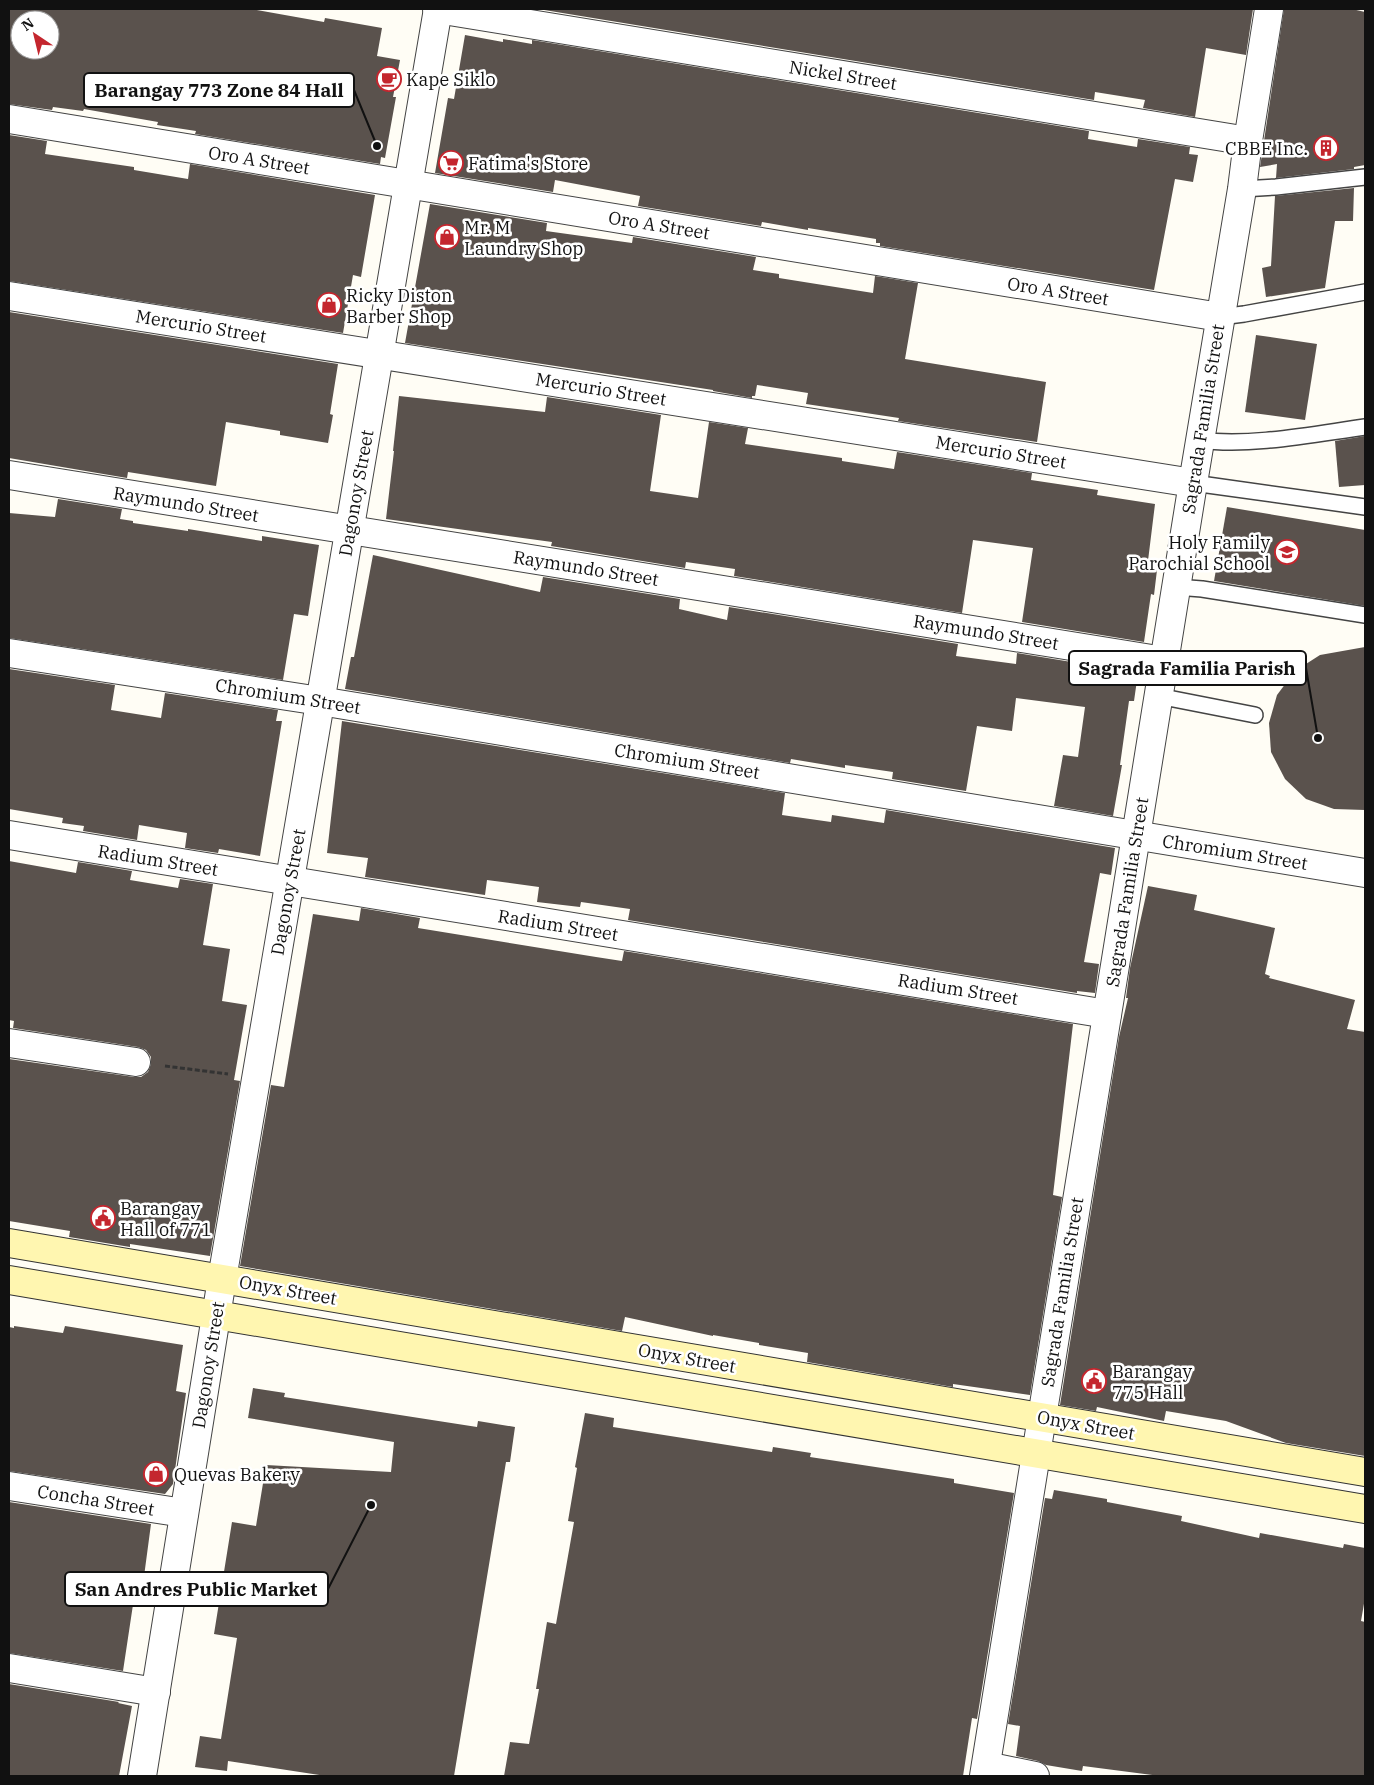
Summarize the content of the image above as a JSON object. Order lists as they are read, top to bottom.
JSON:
{
  "streets": {
    "main road": ["Onyx Street"],
    "street": [
      "Nickel Street",
      "Oro A Street",
      "Mercurio Street",
      "Sagrada Familia Street",
      "Dagonoy Street",
      "Raymundo Street",
      "Chromium Street",
      "Radium Street",
      "Concha Street"
    ]
  },
  "crossings": [
    ["Nickel Street", "Sagrada Familia Street"],
    ["Nickel Street", "Dagonoy Street"],
    ["Oro A Street", "Sagrada Familia Street"],
    ["Oro A Street", "Dagonoy Street"],
    ["Mercurio Street", "Sagrada Familia Street"],
    ["Mercurio Street", "Dagonoy Street"],
    ["Sagrada Familia Street", "Raymundo Street"],
    ["Sagrada Familia Street", "Chromium Street"],
    ["Sagrada Familia Street", "Radium Street"],
    ["Sagrada Familia Street", "Onyx Street"],
    ["Dagonoy Street", "Raymundo Street"],
    ["Dagonoy Street", "Chromium Street"],
    ["Dagonoy Street", "Radium Street"],
    ["Dagonoy Street", "Onyx Street"],
    ["Dagonoy Street", "Concha Street"]
  ],
  "places": {
    "cafe": ["Kape Siklo"],
    "other": ["Barangay 773 Zone 84 Hall", "Sagrada Familia Parish", "San Andres Public Market"],
    "building": ["CBBE Inc."],
    "supermarket": ["Fatima's Store"],
    "shop": ["Mr. M Laundry Shop", "Ricky Diston Barber Shop", "Quevas Bakery"],
    "school or university": ["Holy Family Parochial School"],
    "public building": ["Barangay Hall of 771", "Barangay 775 Hall"]
  },
  "north": "top left"
}
